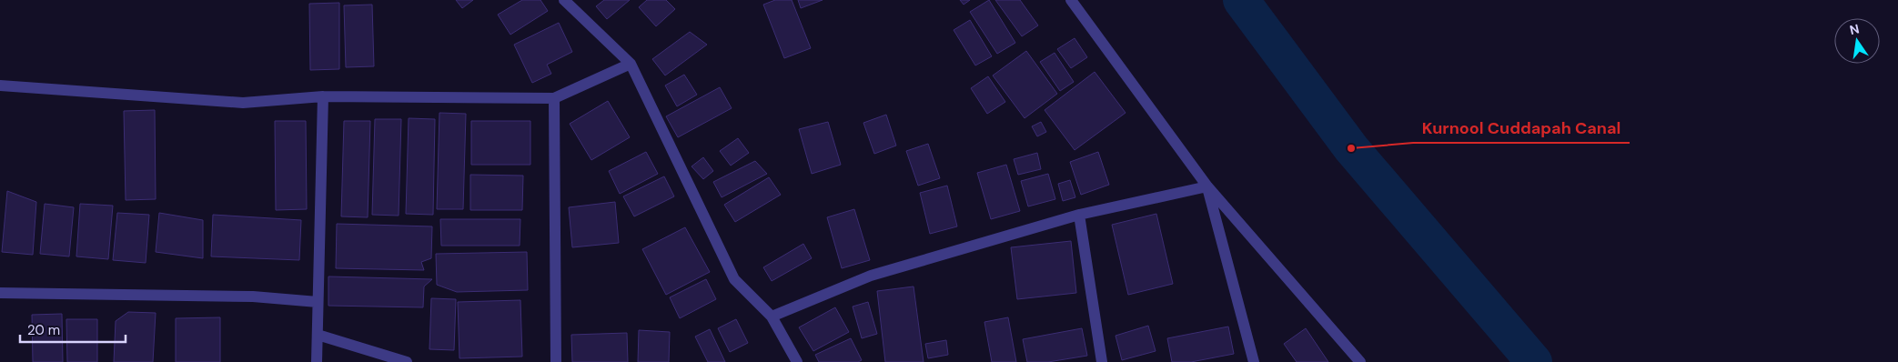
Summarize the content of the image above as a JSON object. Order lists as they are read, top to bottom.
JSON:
{
  "places": ["Kurnool Cuddapah Canal"],
  "scale_bar": "20 m",
  "north": "top"
}
